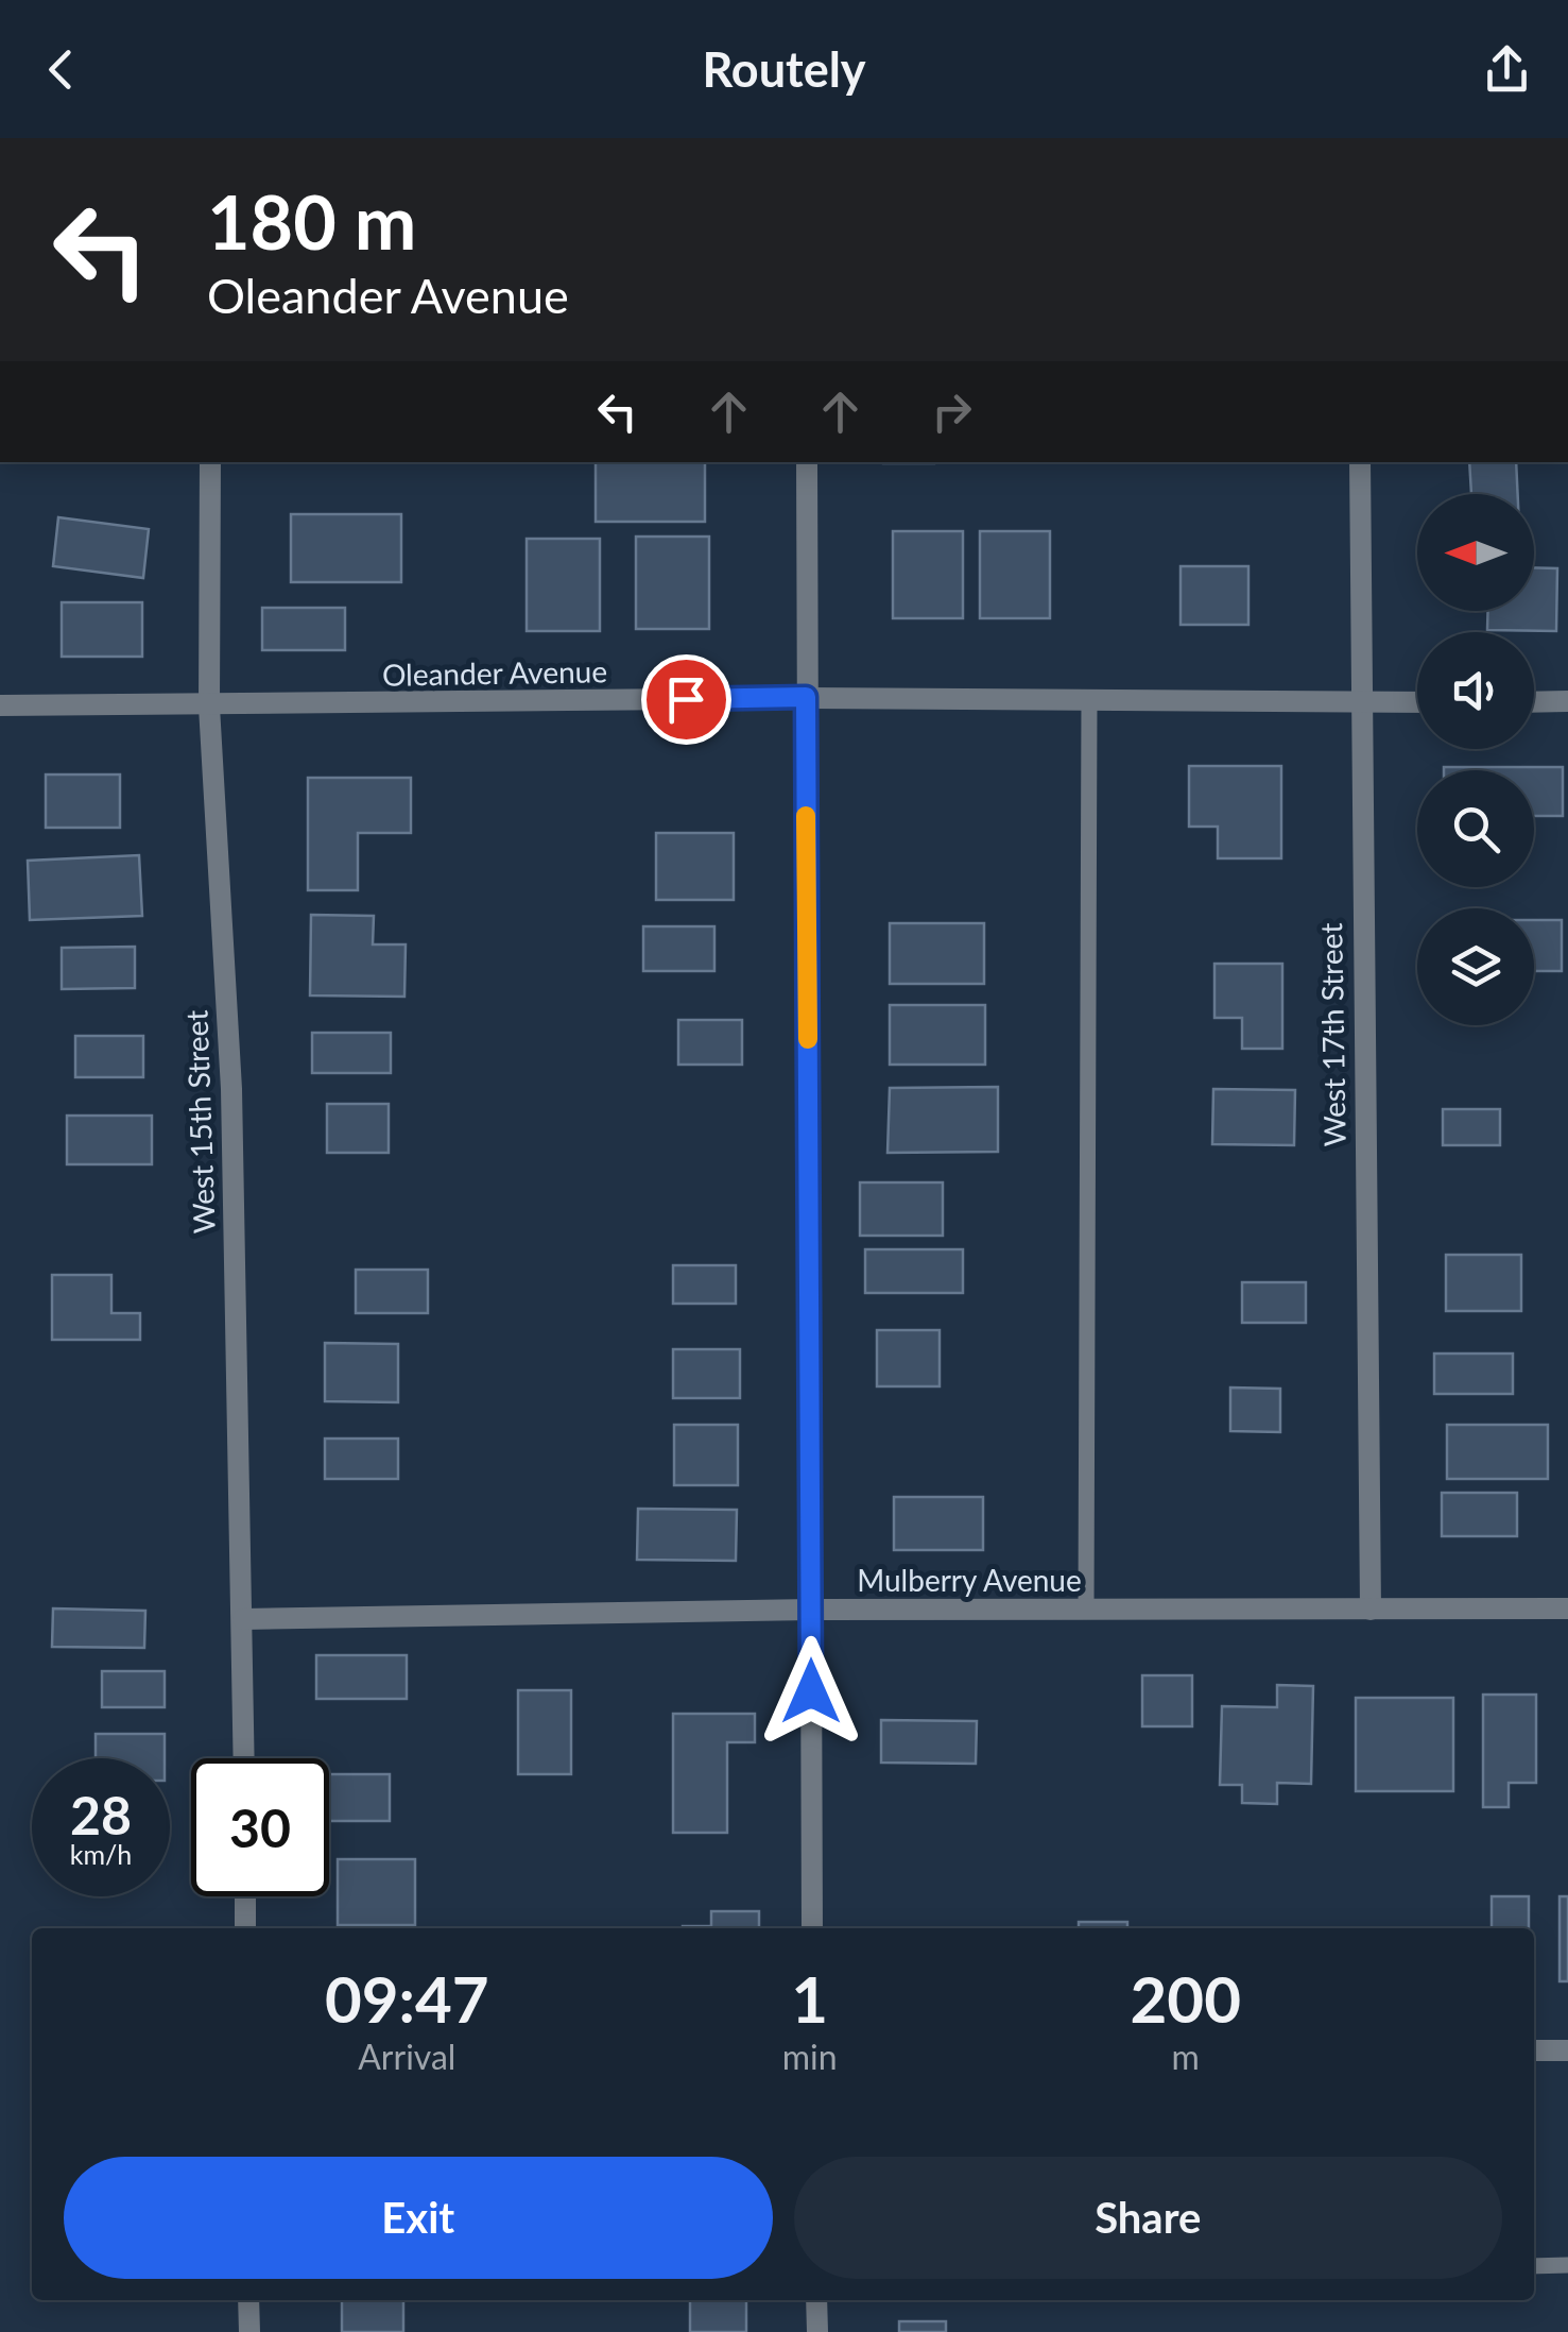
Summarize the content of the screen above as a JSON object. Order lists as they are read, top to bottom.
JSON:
{
  "streets": {
    "street": [
      "Oleander Avenue",
      "West 17th Street",
      "West 15th Street",
      "Mulberry Avenue"
    ]
  },
  "crossings": [
    ["Oleander Avenue", "West 17th Street"],
    ["Oleander Avenue", "West 15th Street"],
    ["West 17th Street", "Mulberry Avenue"],
    ["West 15th Street", "Mulberry Avenue"]
  ],
  "north": "left",
  "page": {
    "header": "Routely",
    "turn": ["180 m", "Oleander Avenue"],
    "speed": "28 km/h",
    "limit": "30",
    "eta": [
      "09:47",
      "Arrival",
      "1",
      "min",
      "200",
      "m"
    ],
    "buttons": ["Exit", "Share"]
  }
}
